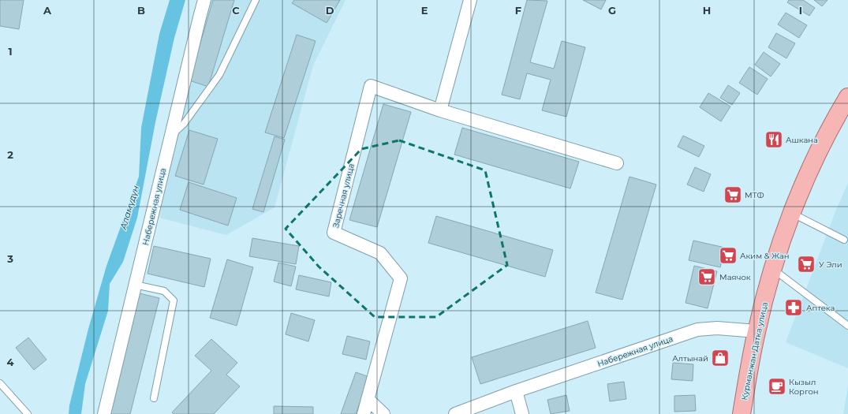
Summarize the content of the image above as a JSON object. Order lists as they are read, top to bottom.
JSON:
{
  "streets": {
    "main road": ["Курманжан Датка улица"],
    "street": ["Заречная улица", "Набережная улица"]
  },
  "crossings": [
    ["Набережная улица", "Курманжан Датка улица"]
  ],
  "water": ["Аламүдүн"],
  "places": {
    "restaurant": ["Ашкана"],
    "supermarket": [
      "МТФ",
      "Аким & Жан",
      "У Эли",
      "Маячок"
    ],
    "pharmacy": ["Аптека"],
    "shop": ["Алтынай"],
    "cafe": ["Кызыл Коргон"]
  },
  "grid": {
    "columns": [
      "A",
      "B",
      "C",
      "D",
      "E",
      "F",
      "G",
      "H",
      "I"
    ],
    "rows": [
      "1",
      "2",
      "3",
      "4"
    ]
  }
}
